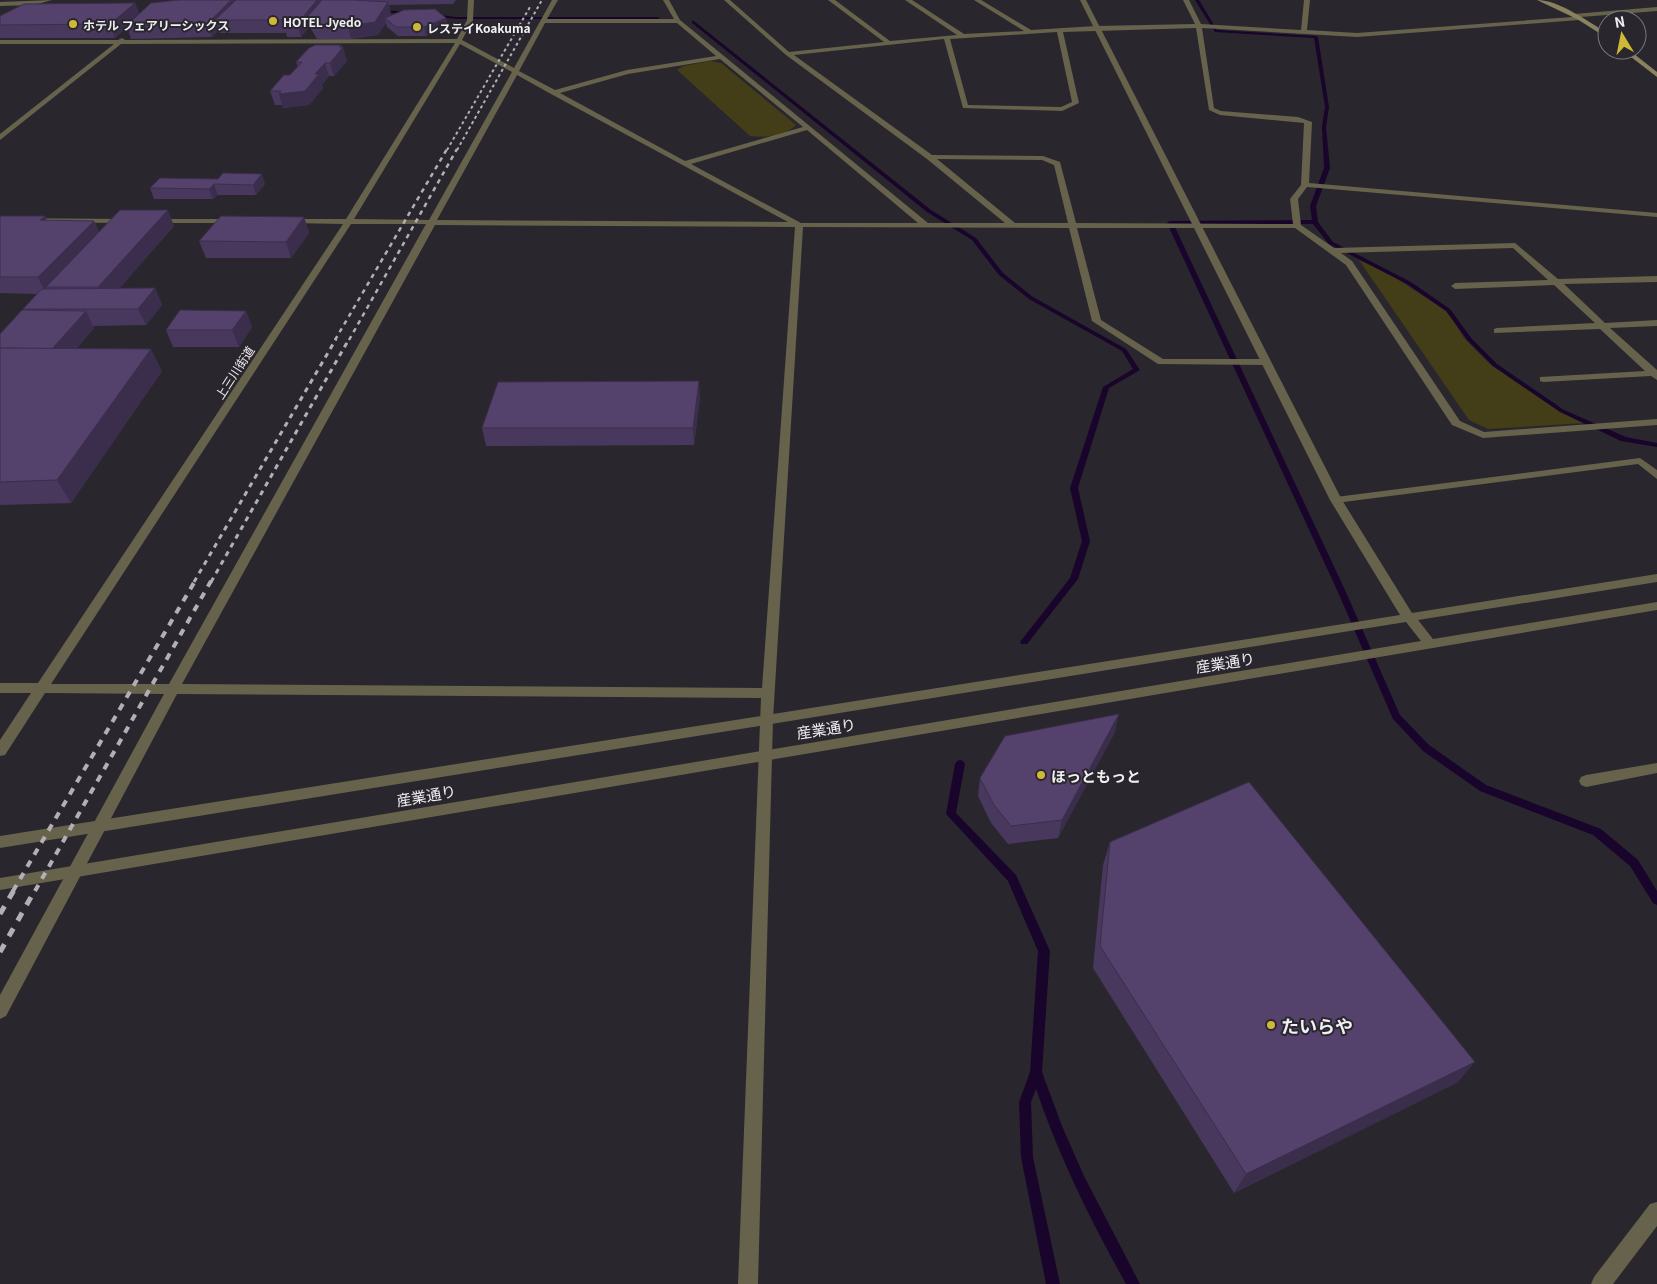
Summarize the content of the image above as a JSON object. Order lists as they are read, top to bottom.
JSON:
{
  "streets": {
    "street": ["上三川街道", "産業通り"]
  },
  "places": [
    "HOTEL Jyedo",
    "ホテル フェアリーシックス",
    "レステイKoakuma",
    "ほっともっと",
    "たいらや"
  ],
  "north": "top"
}
